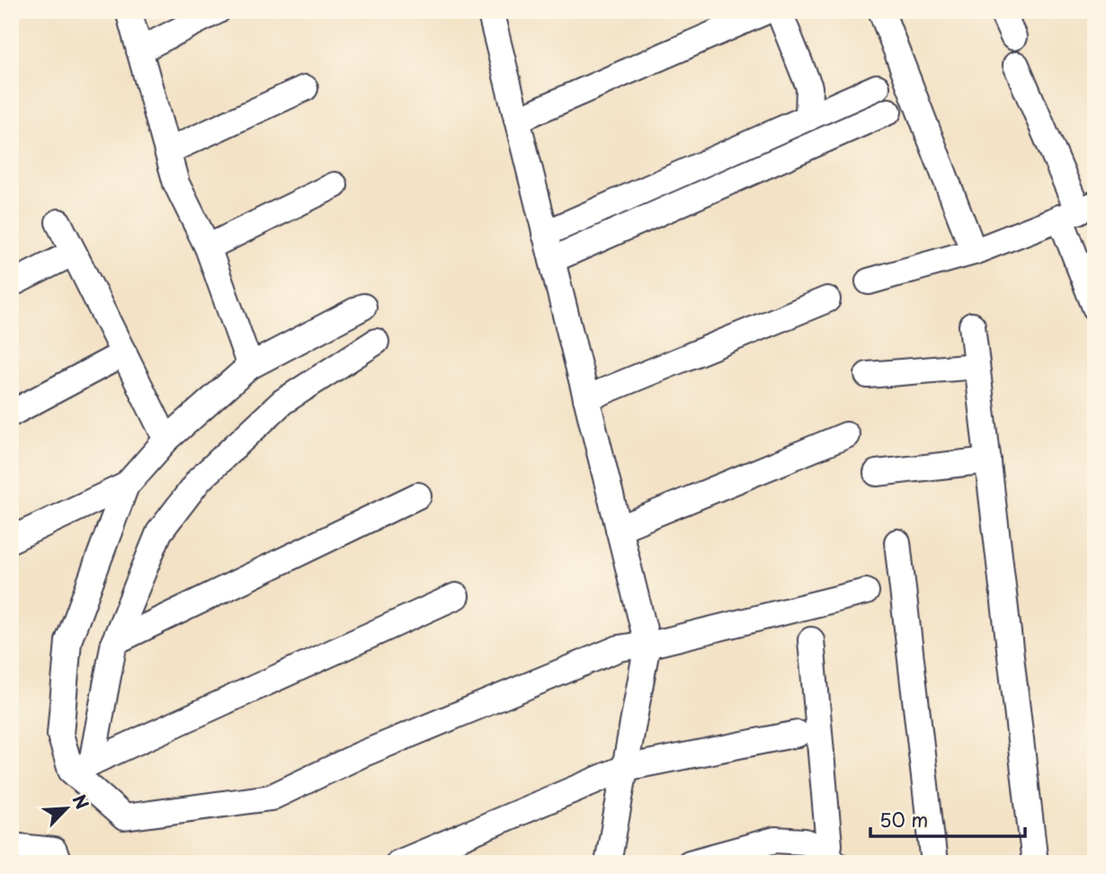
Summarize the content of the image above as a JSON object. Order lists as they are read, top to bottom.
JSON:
{
  "scale_bar": "50 m",
  "north": "top right"
}
